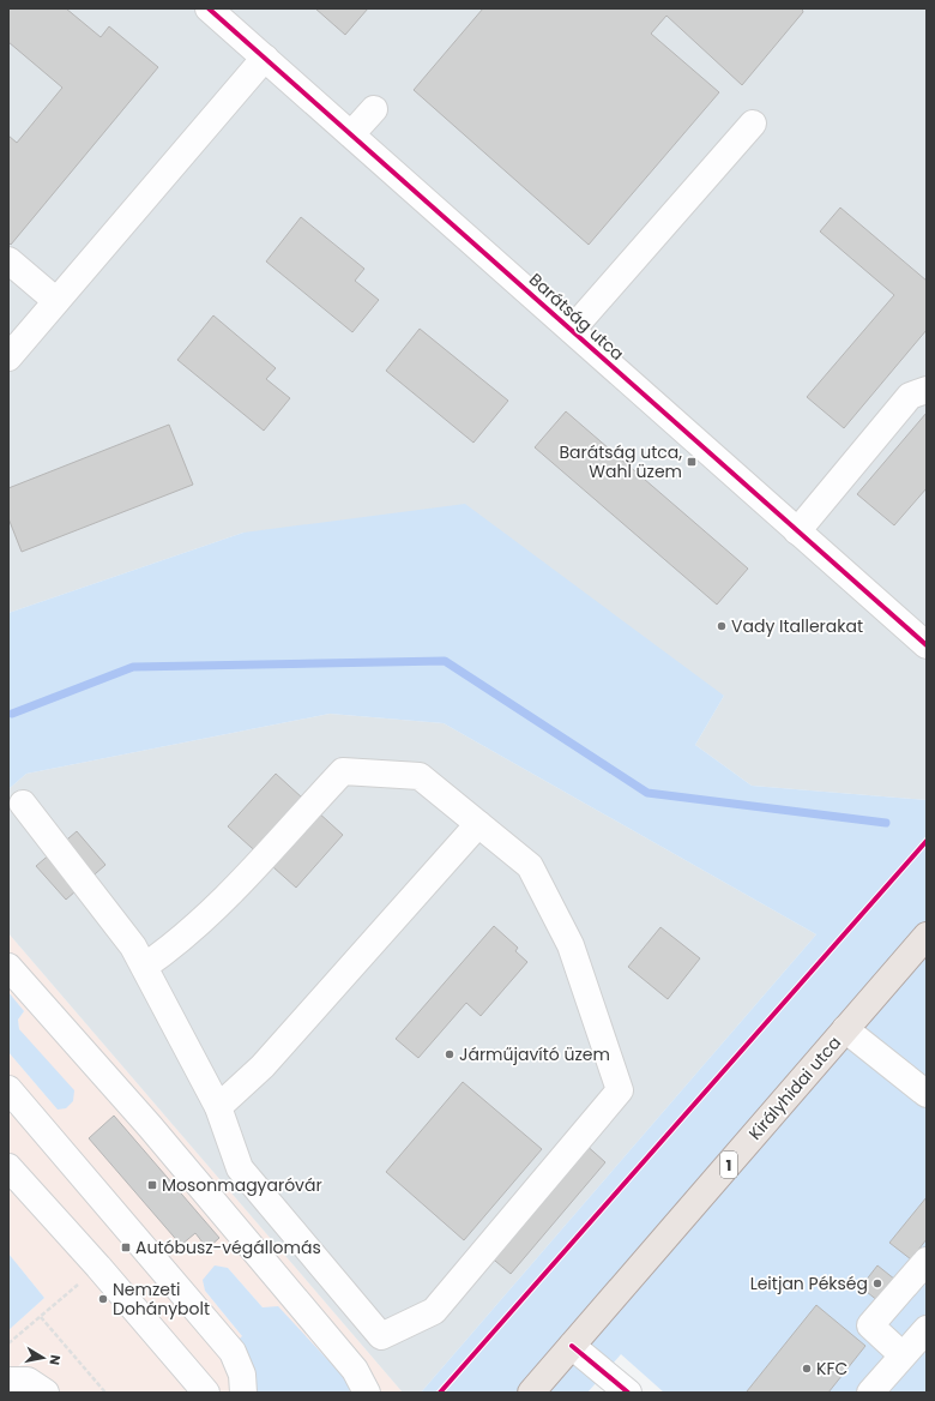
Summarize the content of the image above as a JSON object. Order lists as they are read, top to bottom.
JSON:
{
  "streets": {
    "main road": ["Királyhidai utca", "1"],
    "street": ["Barátság utca"]
  },
  "places": {
    "transit": ["Barátság utca, Wahl üzem", "Mosonmagyaróvár", "Autóbusz-végállomás"],
    "other": [
      "Vady Itallerakat",
      "Járműjavító üzem",
      "Leitjan Pékség",
      "Nemzeti Dohánybolt",
      "KFC"
    ]
  },
  "north": "right"
}
